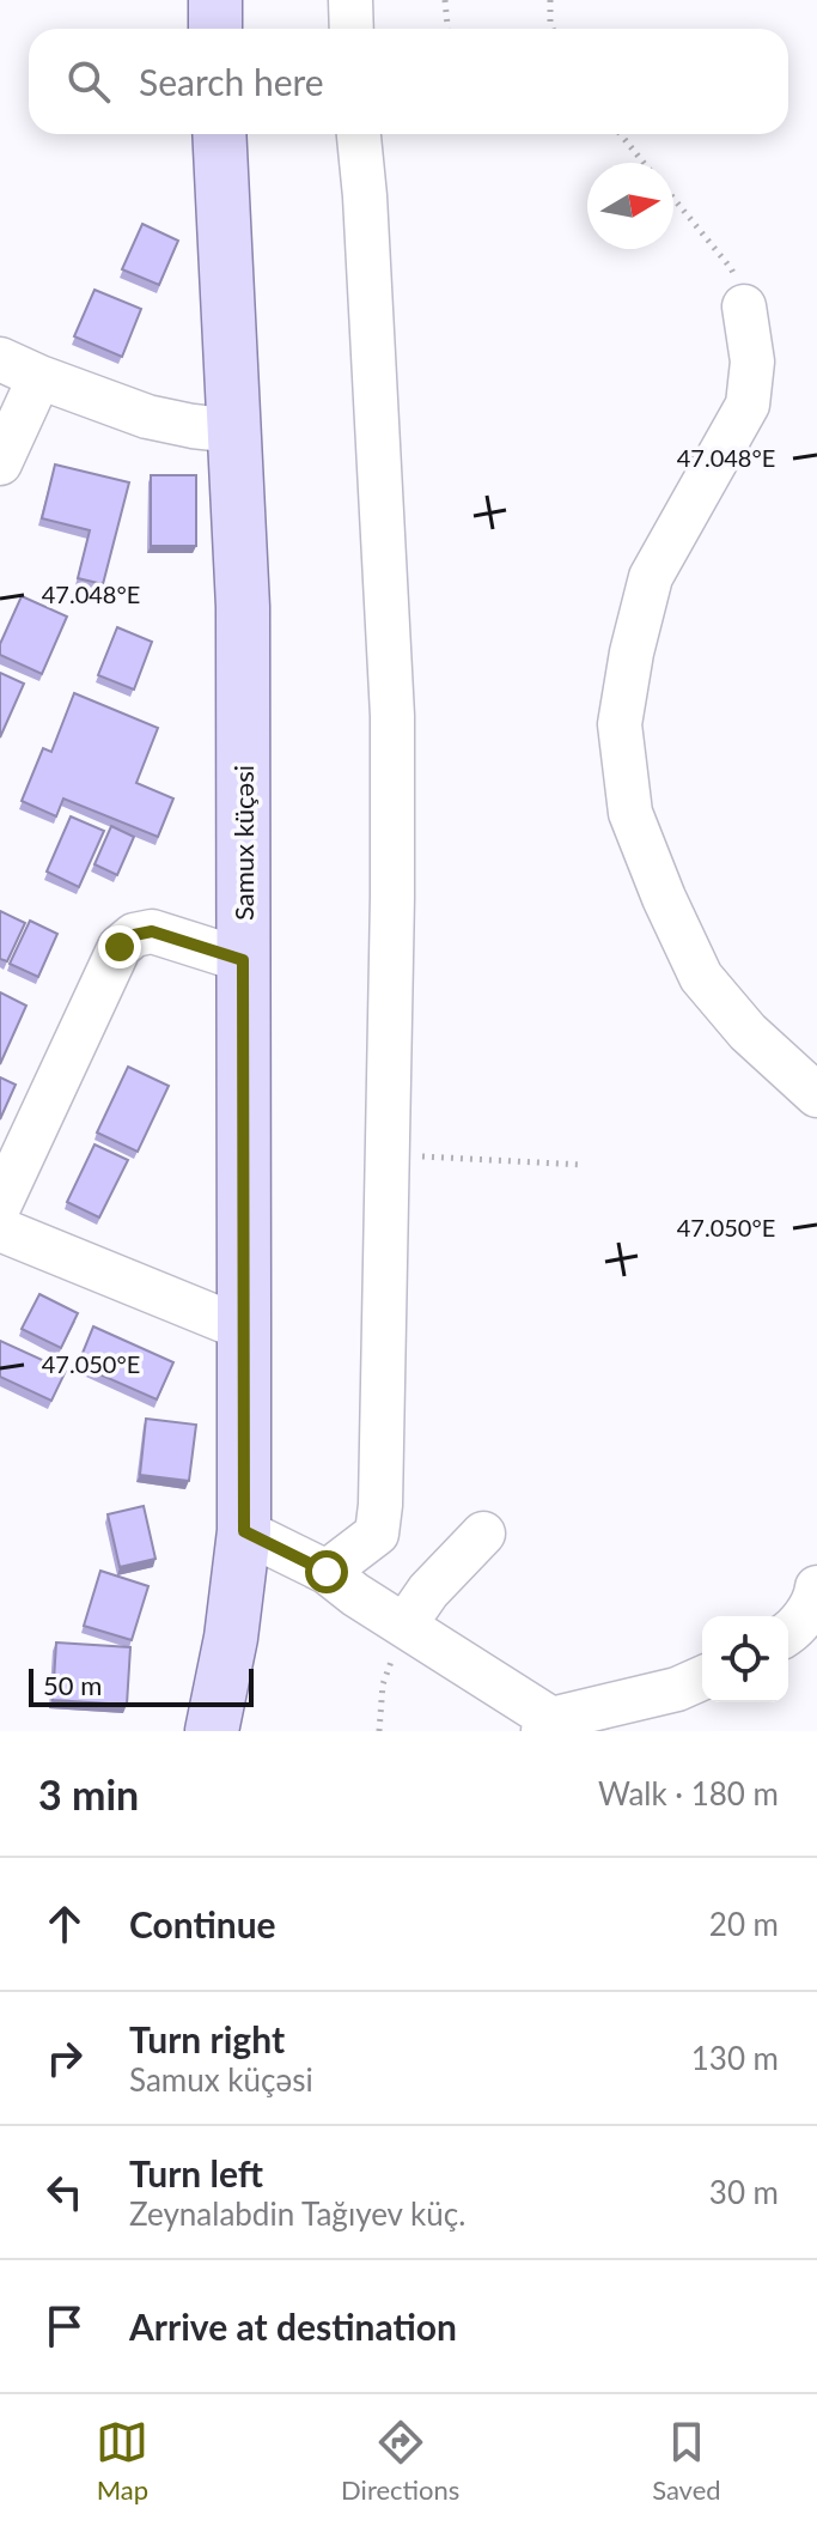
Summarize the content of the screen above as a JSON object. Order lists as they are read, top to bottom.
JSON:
{
  "streets": {
    "main road": ["Samux küçəsi"]
  },
  "scale_bar": "50 m",
  "north": "right",
  "page": {
    "search": "Search here",
    "scale": "50 m",
    "heading": ["3 min", "Walk · 180 m"],
    "list": [
      ["Continue", "20 m"],
      ["Turn right", "Samux küçəsi", "130 m"],
      ["Turn left", "Zeynalabdin Tağıyev küç.", "30 m"],
      "Arrive at destination"
    ],
    "nav": ["Map", "Directions", "Saved"]
  },
  "coordinates": ["47.048°E", "47.050°E"]
}
